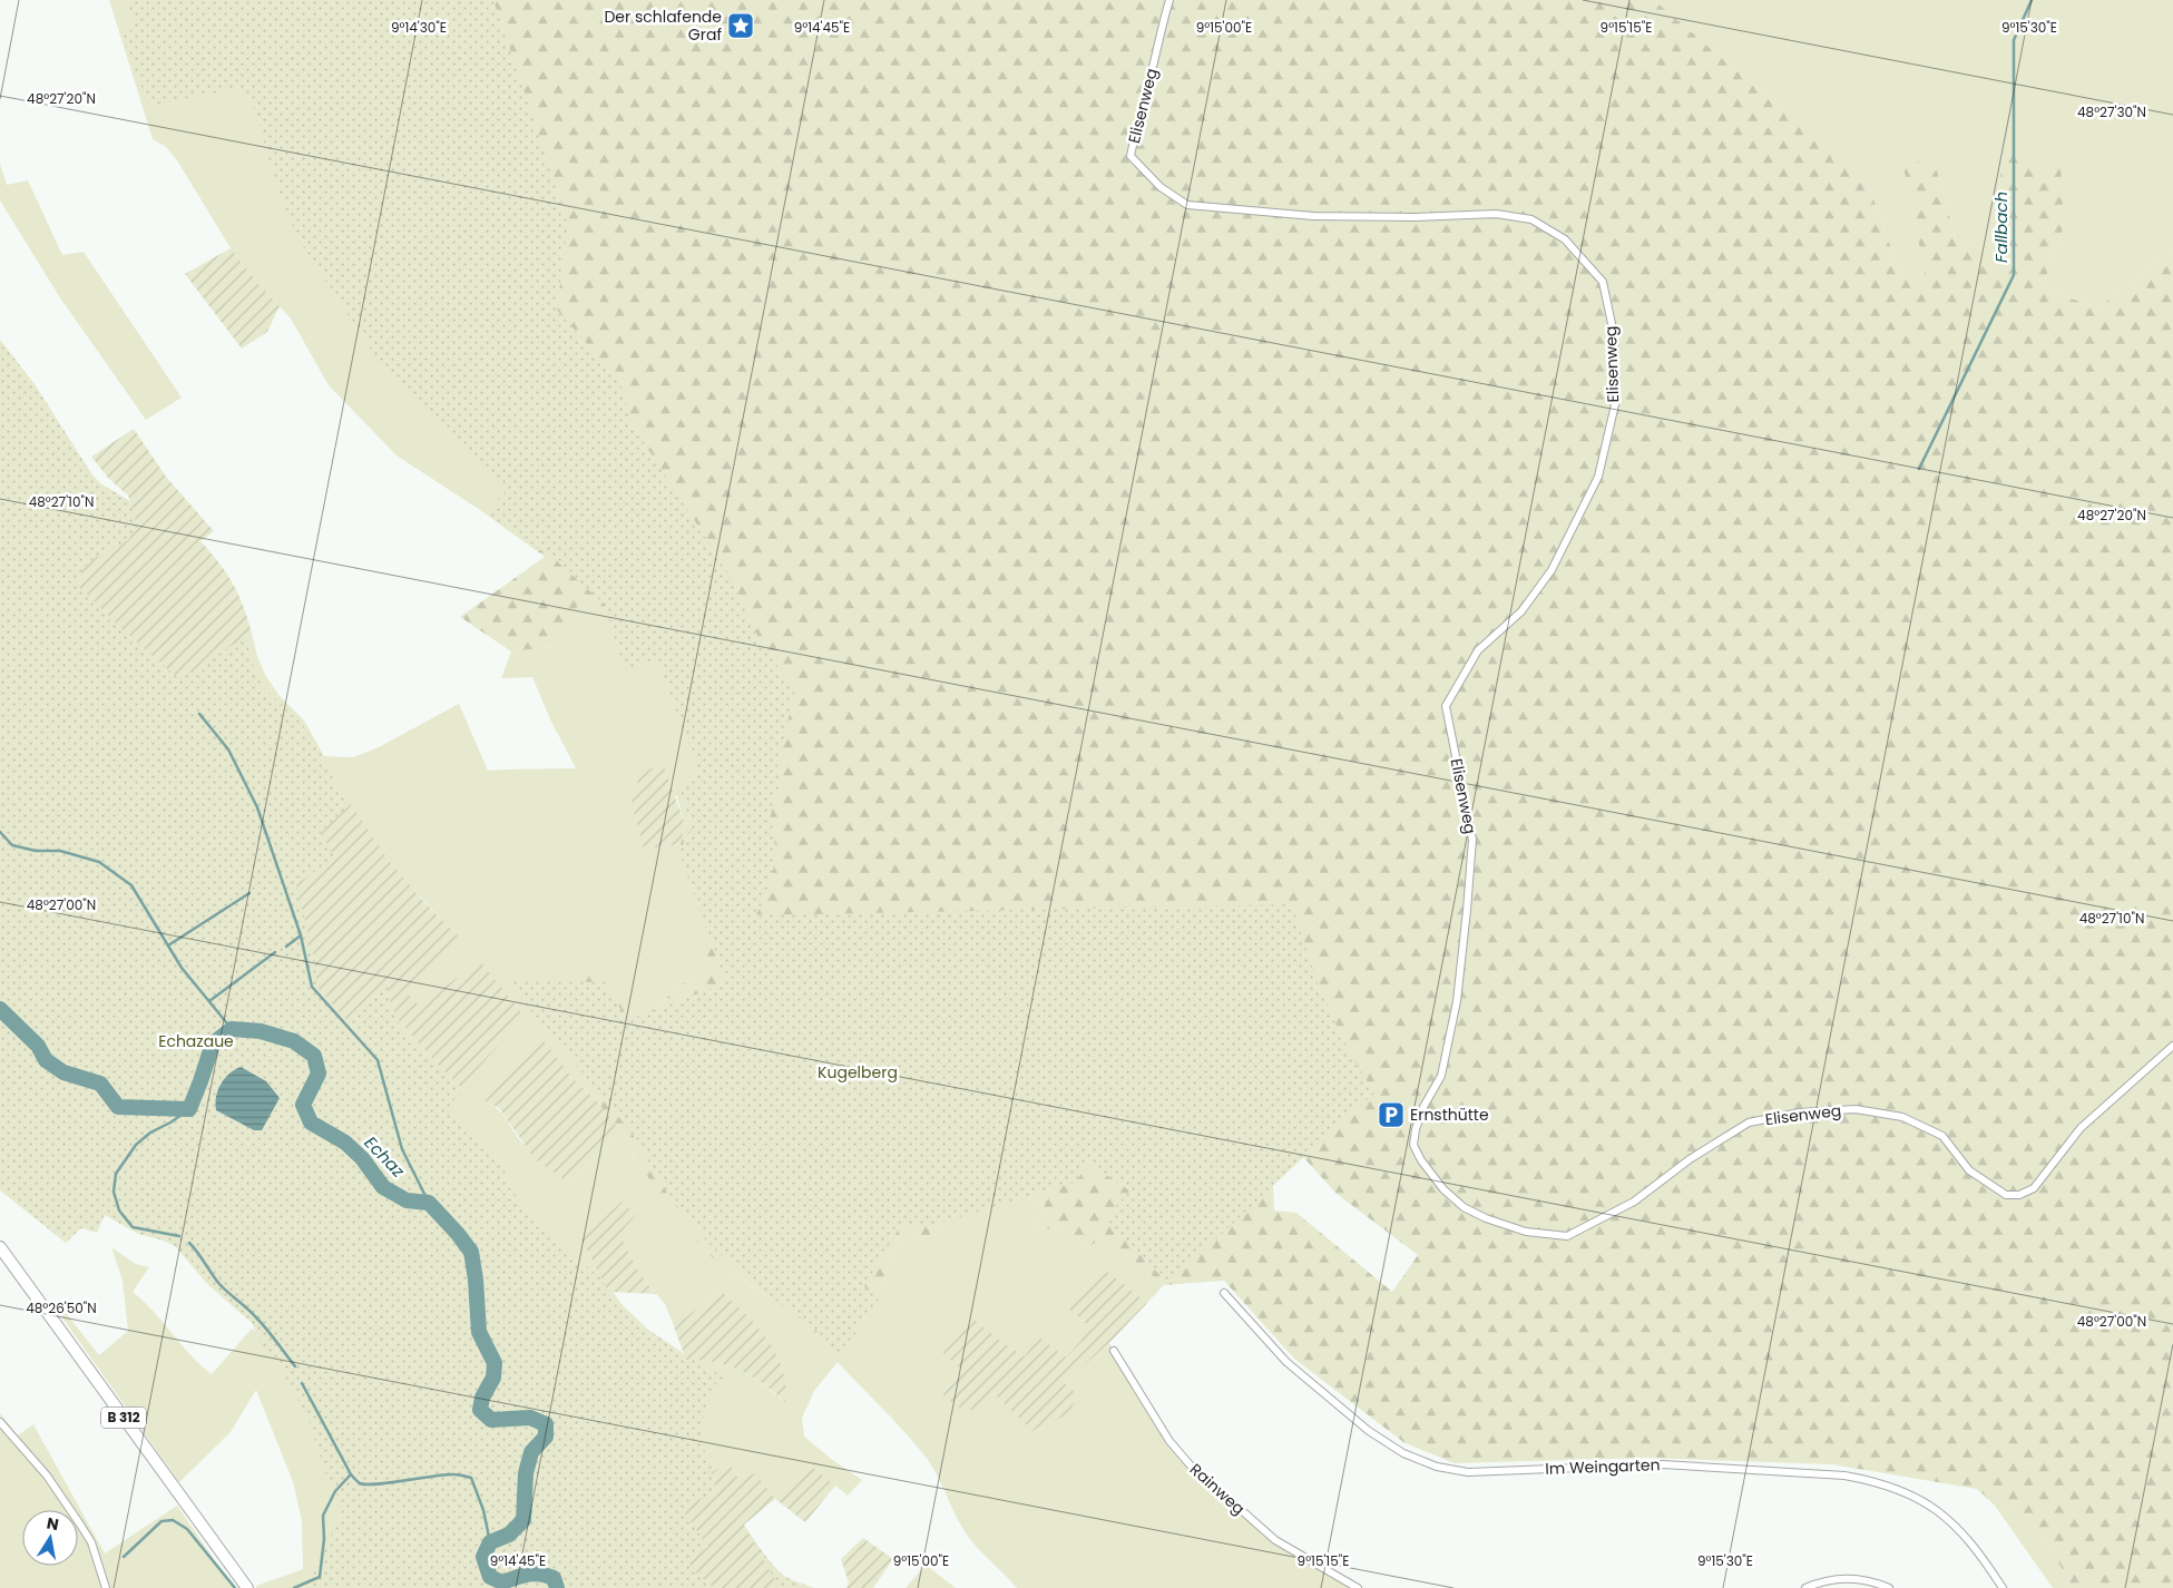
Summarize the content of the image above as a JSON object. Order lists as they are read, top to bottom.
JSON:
{
  "streets": {
    "main road": ["B 312"],
    "street": ["Elisenweg", "Im Weingarten", "Rainweg"]
  },
  "water": ["Fallbach", "Echaz"],
  "parks": ["Echazaue", "Kugelberg"],
  "places": {
    "place": ["Der schlafende Graf"],
    "parking": ["Ernsthütte"]
  },
  "north": "top",
  "coordinates": [
    "9°14'30\"E",
    "9°14'45\"E",
    "9°15'00\"E",
    "9°15'15\"E",
    "9°15'30\"E",
    "48°27'20\"N",
    "48°27'30\"N",
    "48°27'10\"N",
    "48°27'00\"N",
    "48°26'50\"N"
  ]
}
